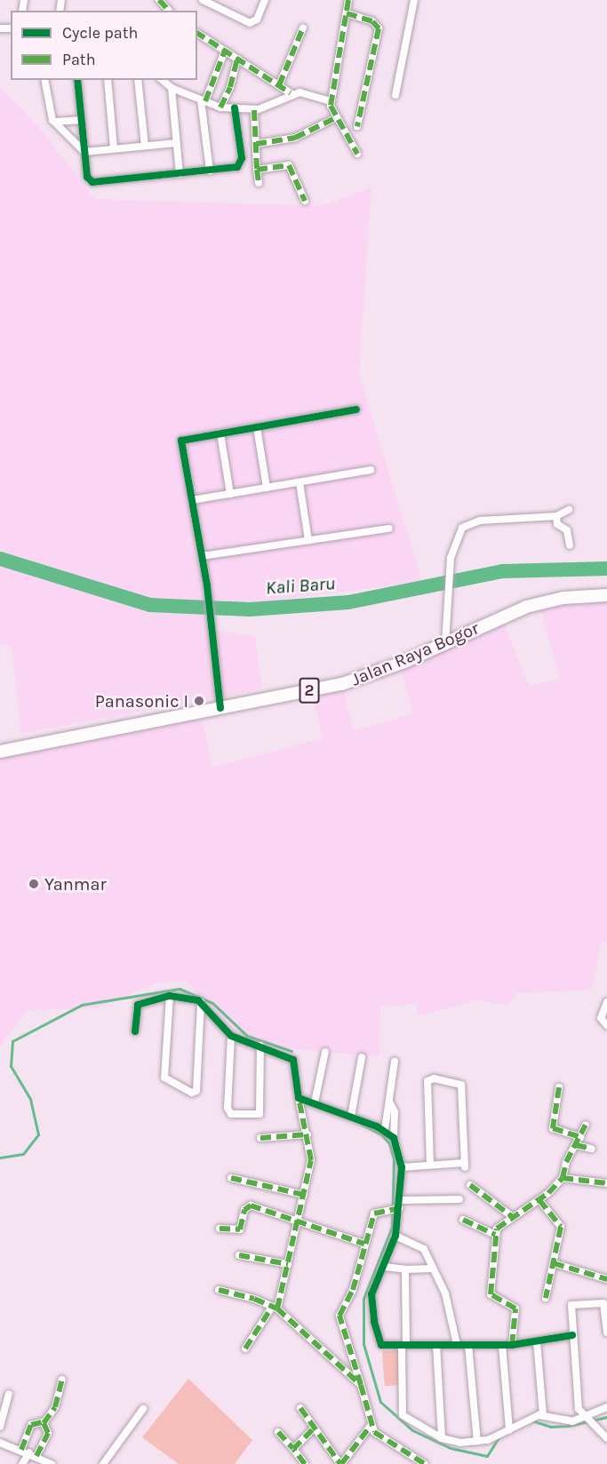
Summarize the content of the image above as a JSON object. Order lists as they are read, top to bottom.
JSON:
{
  "streets": {
    "highway": ["Jalan Raya Bogor", "2"]
  },
  "water": ["Kali Baru"],
  "places": ["Panasonic I", "Yanmar"],
  "legend": ["Cycle path", "Path"]
}
